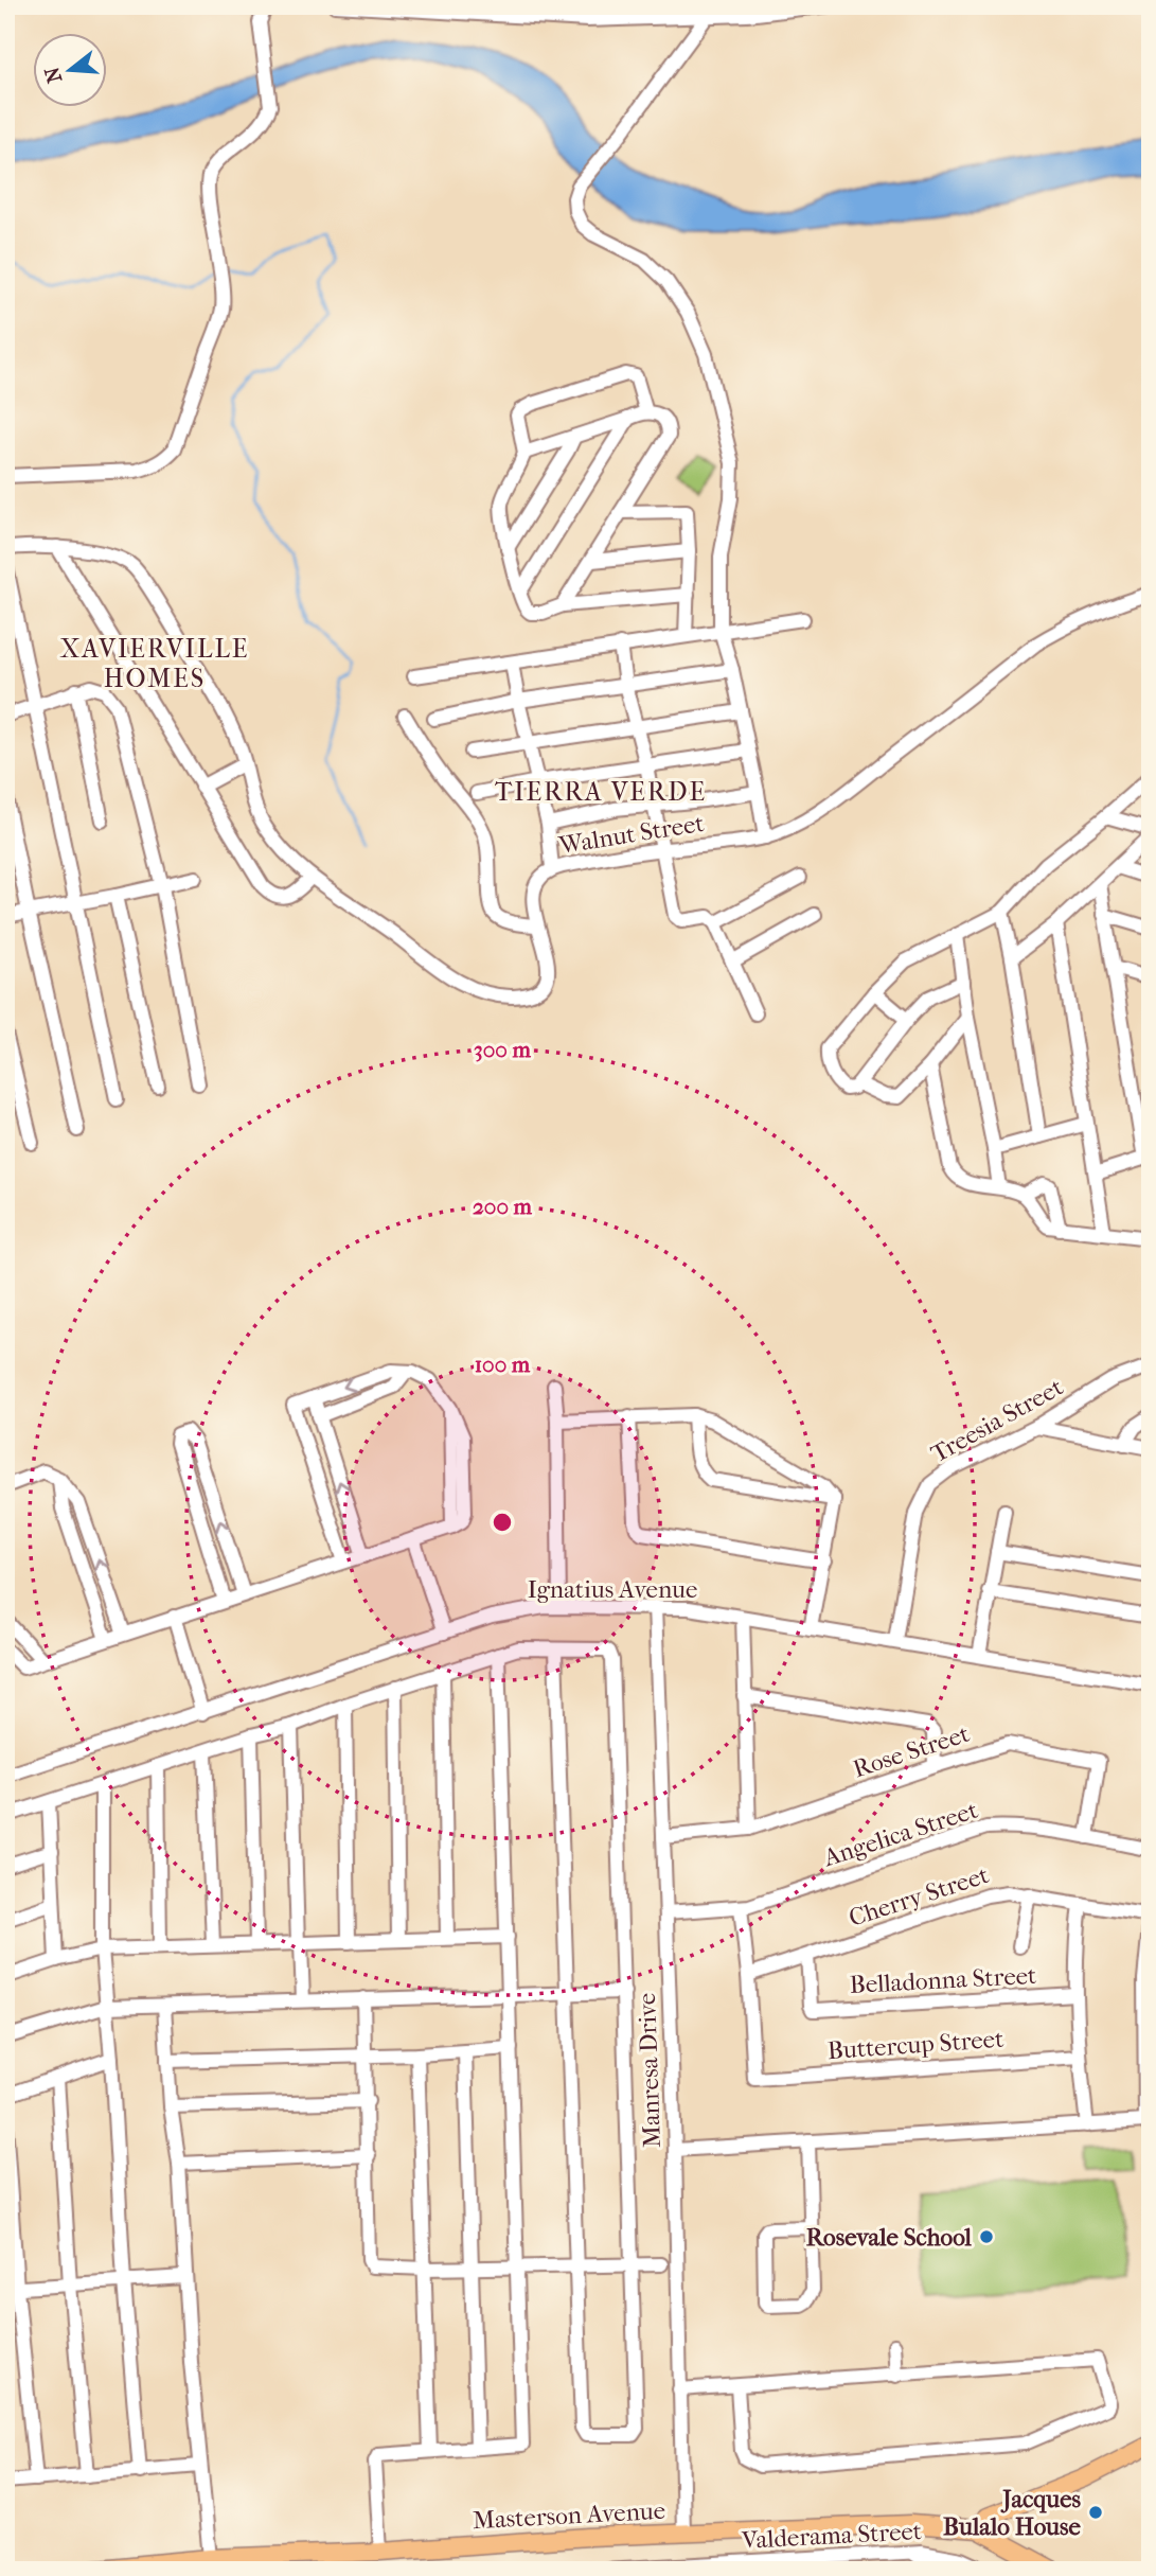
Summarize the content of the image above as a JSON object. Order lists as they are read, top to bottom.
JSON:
{
  "streets": {
    "main road": ["Masterson Avenue"],
    "street": [
      "Walnut Street",
      "Treesia Street",
      "Ignatius Avenue",
      "Rose Street",
      "Angelica Street",
      "Cherry Street",
      "Belladonna Street",
      "Buttercup Street",
      "Manresa Drive",
      "Valderama Street"
    ]
  },
  "crossings": [
    ["Treesia Street", "Ignatius Avenue"],
    ["Ignatius Avenue", "Manresa Drive"],
    ["Rose Street", "Angelica Street"],
    ["Rose Street", "Manresa Drive"],
    ["Angelica Street", "Manresa Drive"],
    ["Cherry Street", "Belladonna Street"],
    ["Cherry Street", "Buttercup Street"],
    ["Manresa Drive", "Masterson Avenue"]
  ],
  "districts": ["XAVIERVILLE HOMES", "TIERRA VERDE"],
  "places": ["Rosevale School", "Jacques Bulalo House"],
  "north": "left",
  "rings": ["300 m", "200 m", "100 m"]
}
